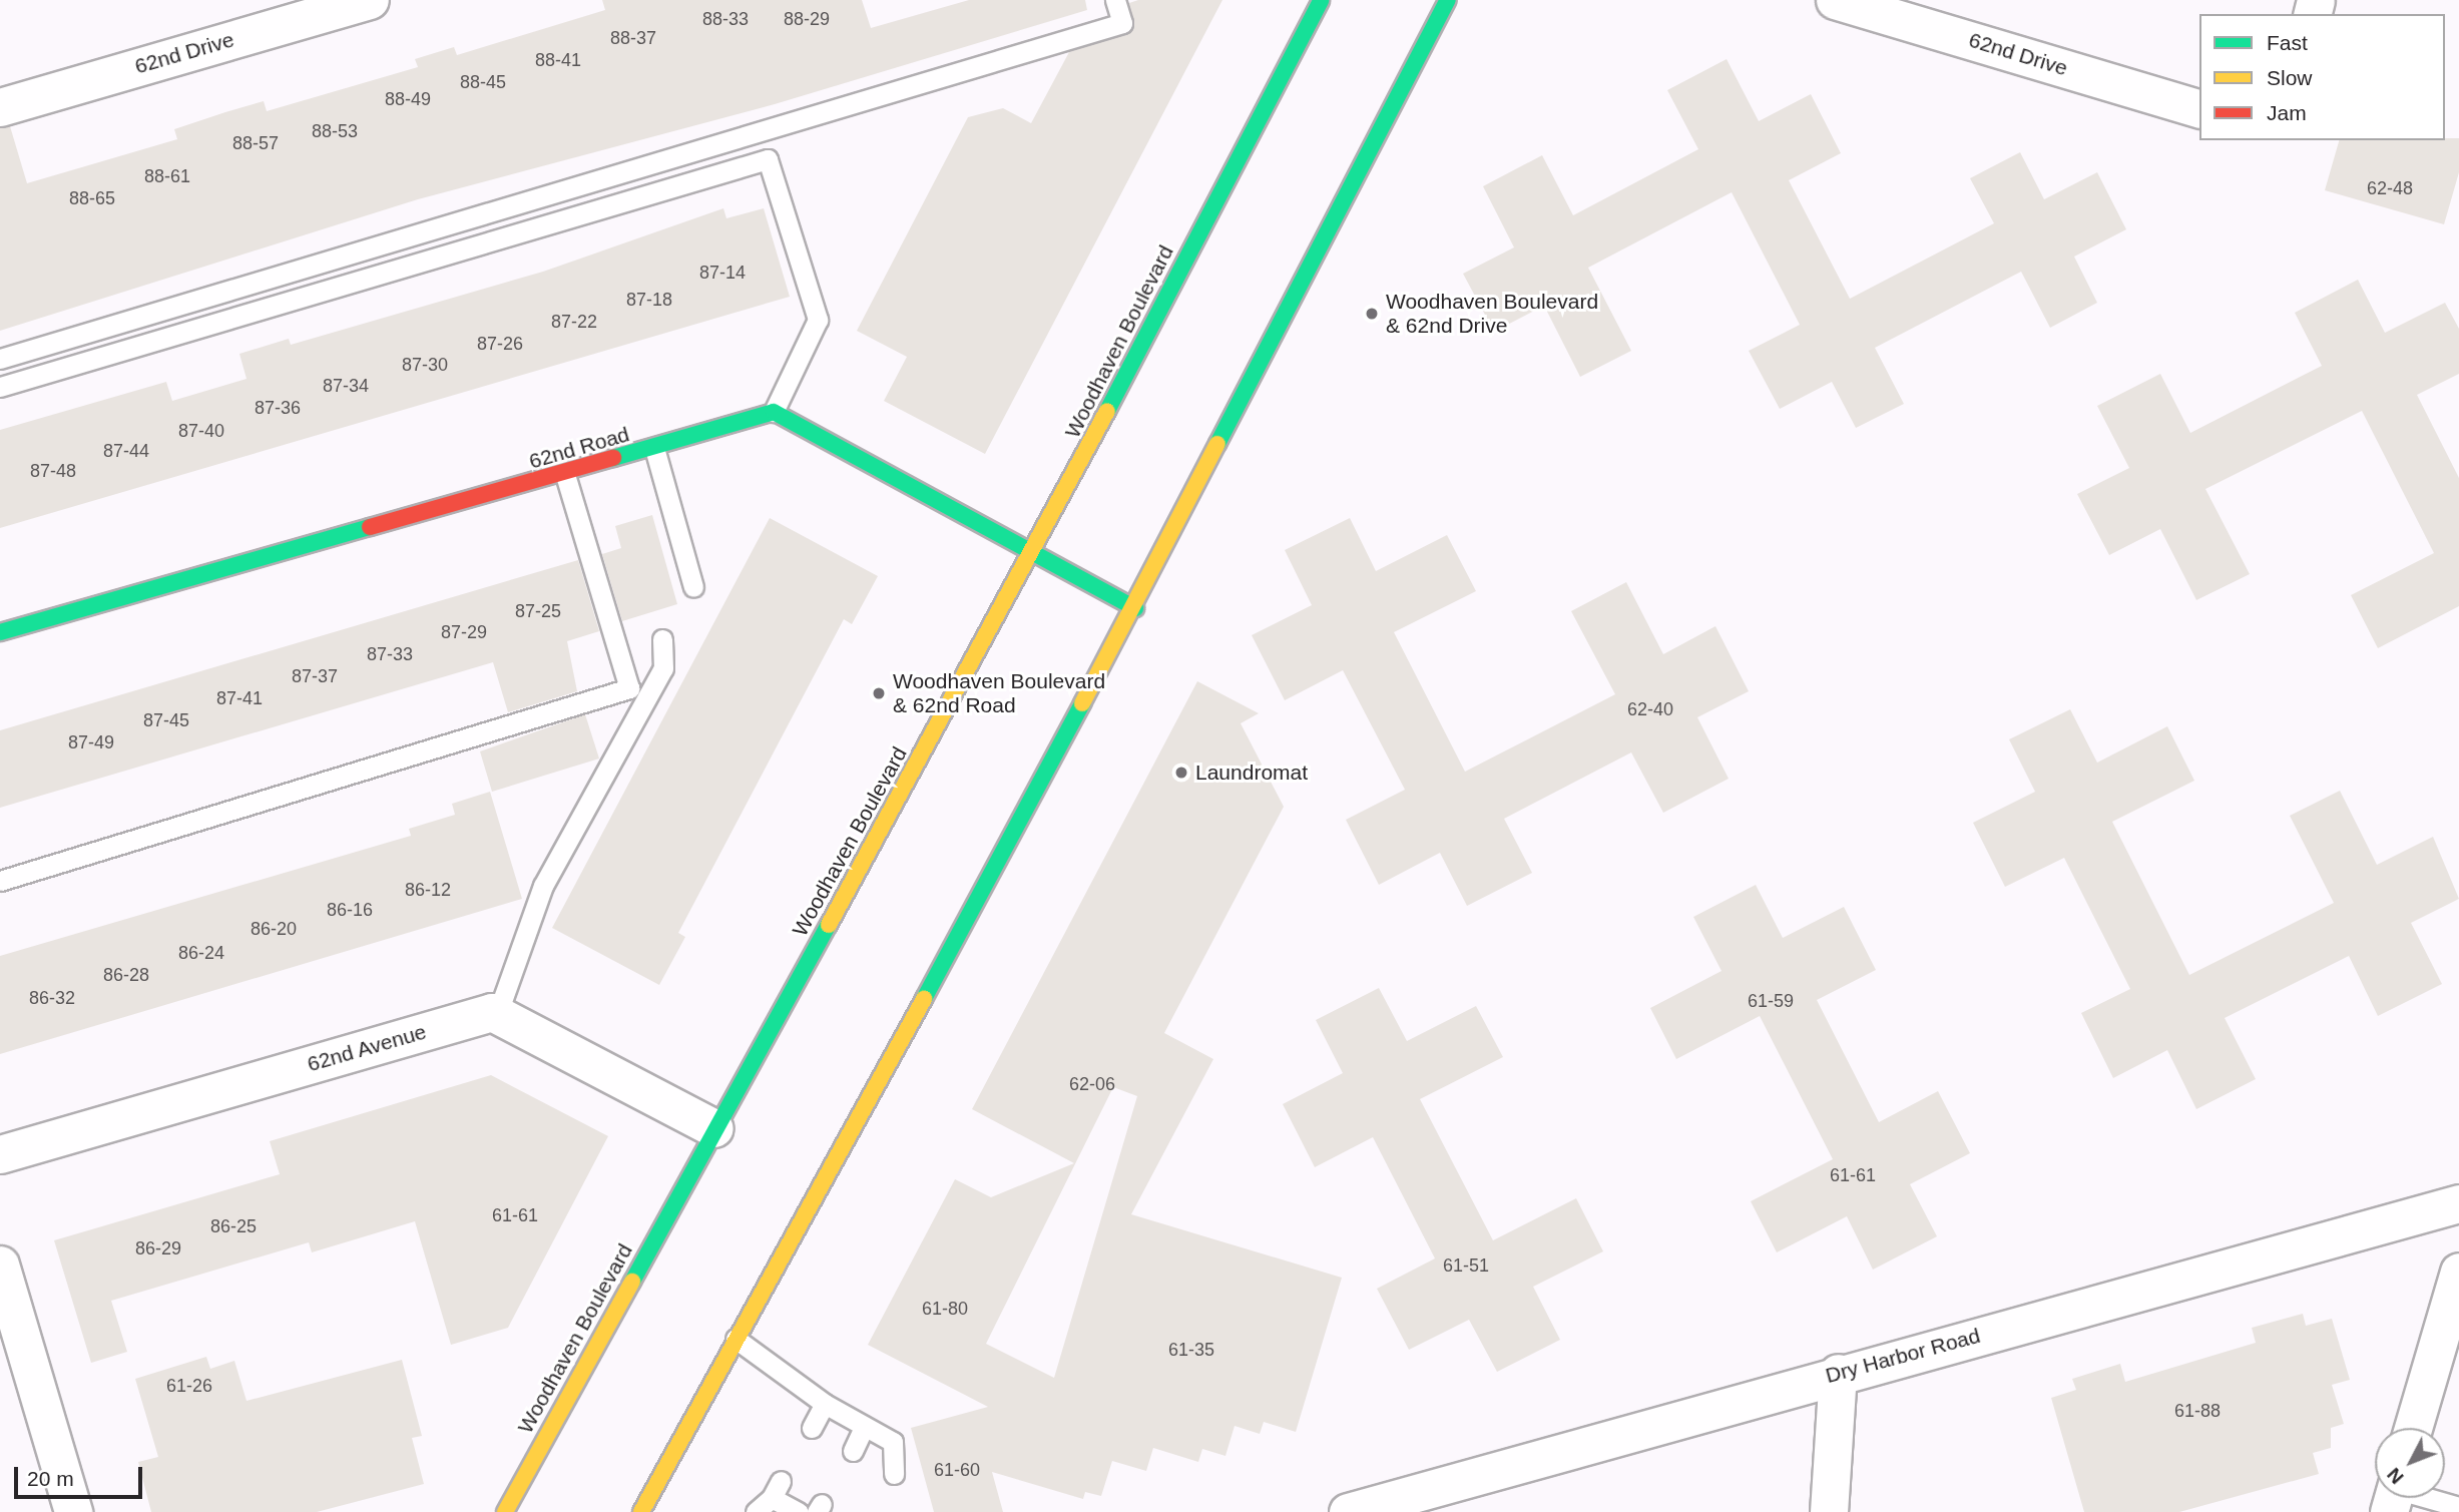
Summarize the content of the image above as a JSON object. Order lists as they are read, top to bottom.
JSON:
{
  "streets": {
    "main road": ["Woodhaven Boulevard", "62nd Road"],
    "street": ["62nd Drive", "62nd Avenue", "Dry Harbor Road"]
  },
  "places": ["Woodhaven Boulevard & 62nd Drive", "Woodhaven Boulevard & 62nd Road", "Laundromat"],
  "house_numbers": [
    "88-33",
    "88-29",
    "88-37",
    "88-41",
    "88-45",
    "88-49",
    "88-53",
    "88-57",
    "88-61",
    "62-48",
    "88-65",
    "87-14",
    "87-18",
    "87-22",
    "87-26",
    "87-30",
    "87-34",
    "87-36",
    "87-40",
    "87-44",
    "87-48",
    "87-25",
    "87-29",
    "87-33",
    "87-37",
    "87-41",
    "62-40",
    "87-45",
    "87-49",
    "86-12",
    "86-16",
    "86-20",
    "86-24",
    "86-28",
    "86-32",
    "61-59",
    "62-06",
    "61-61",
    "61-61",
    "86-25",
    "86-29",
    "61-51",
    "61-80",
    "61-35",
    "61-26",
    "61-88",
    "61-60"
  ],
  "legend": ["Fast", "Slow", "Jam"],
  "scale_bar": "20 m",
  "north": "bottom left"
}
